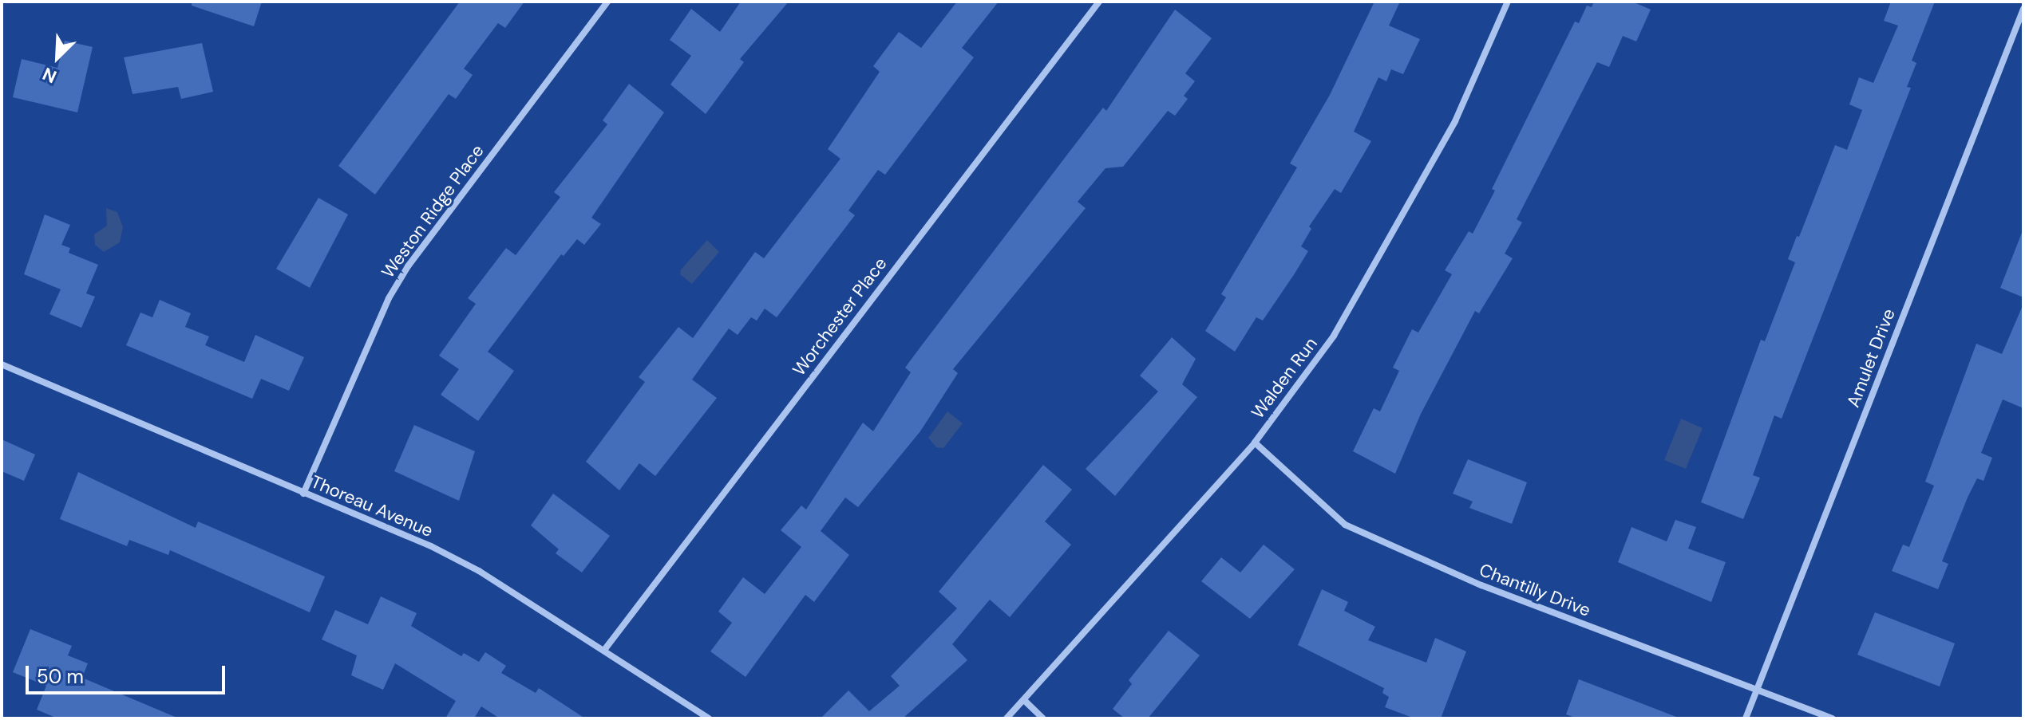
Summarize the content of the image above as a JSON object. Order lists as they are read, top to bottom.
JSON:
{
  "streets": {
    "street": [
      "Weston Ridge Place",
      "Worchester Place",
      "Amulet Drive",
      "Walden Run",
      "Thoreau Avenue",
      "Chantilly Drive"
    ]
  },
  "crossings": [
    ["Weston Ridge Place", "Thoreau Avenue"],
    ["Worchester Place", "Thoreau Avenue"],
    ["Amulet Drive", "Chantilly Drive"],
    ["Walden Run", "Chantilly Drive"]
  ],
  "scale_bar": "50 m",
  "north": "bottom left"
}
